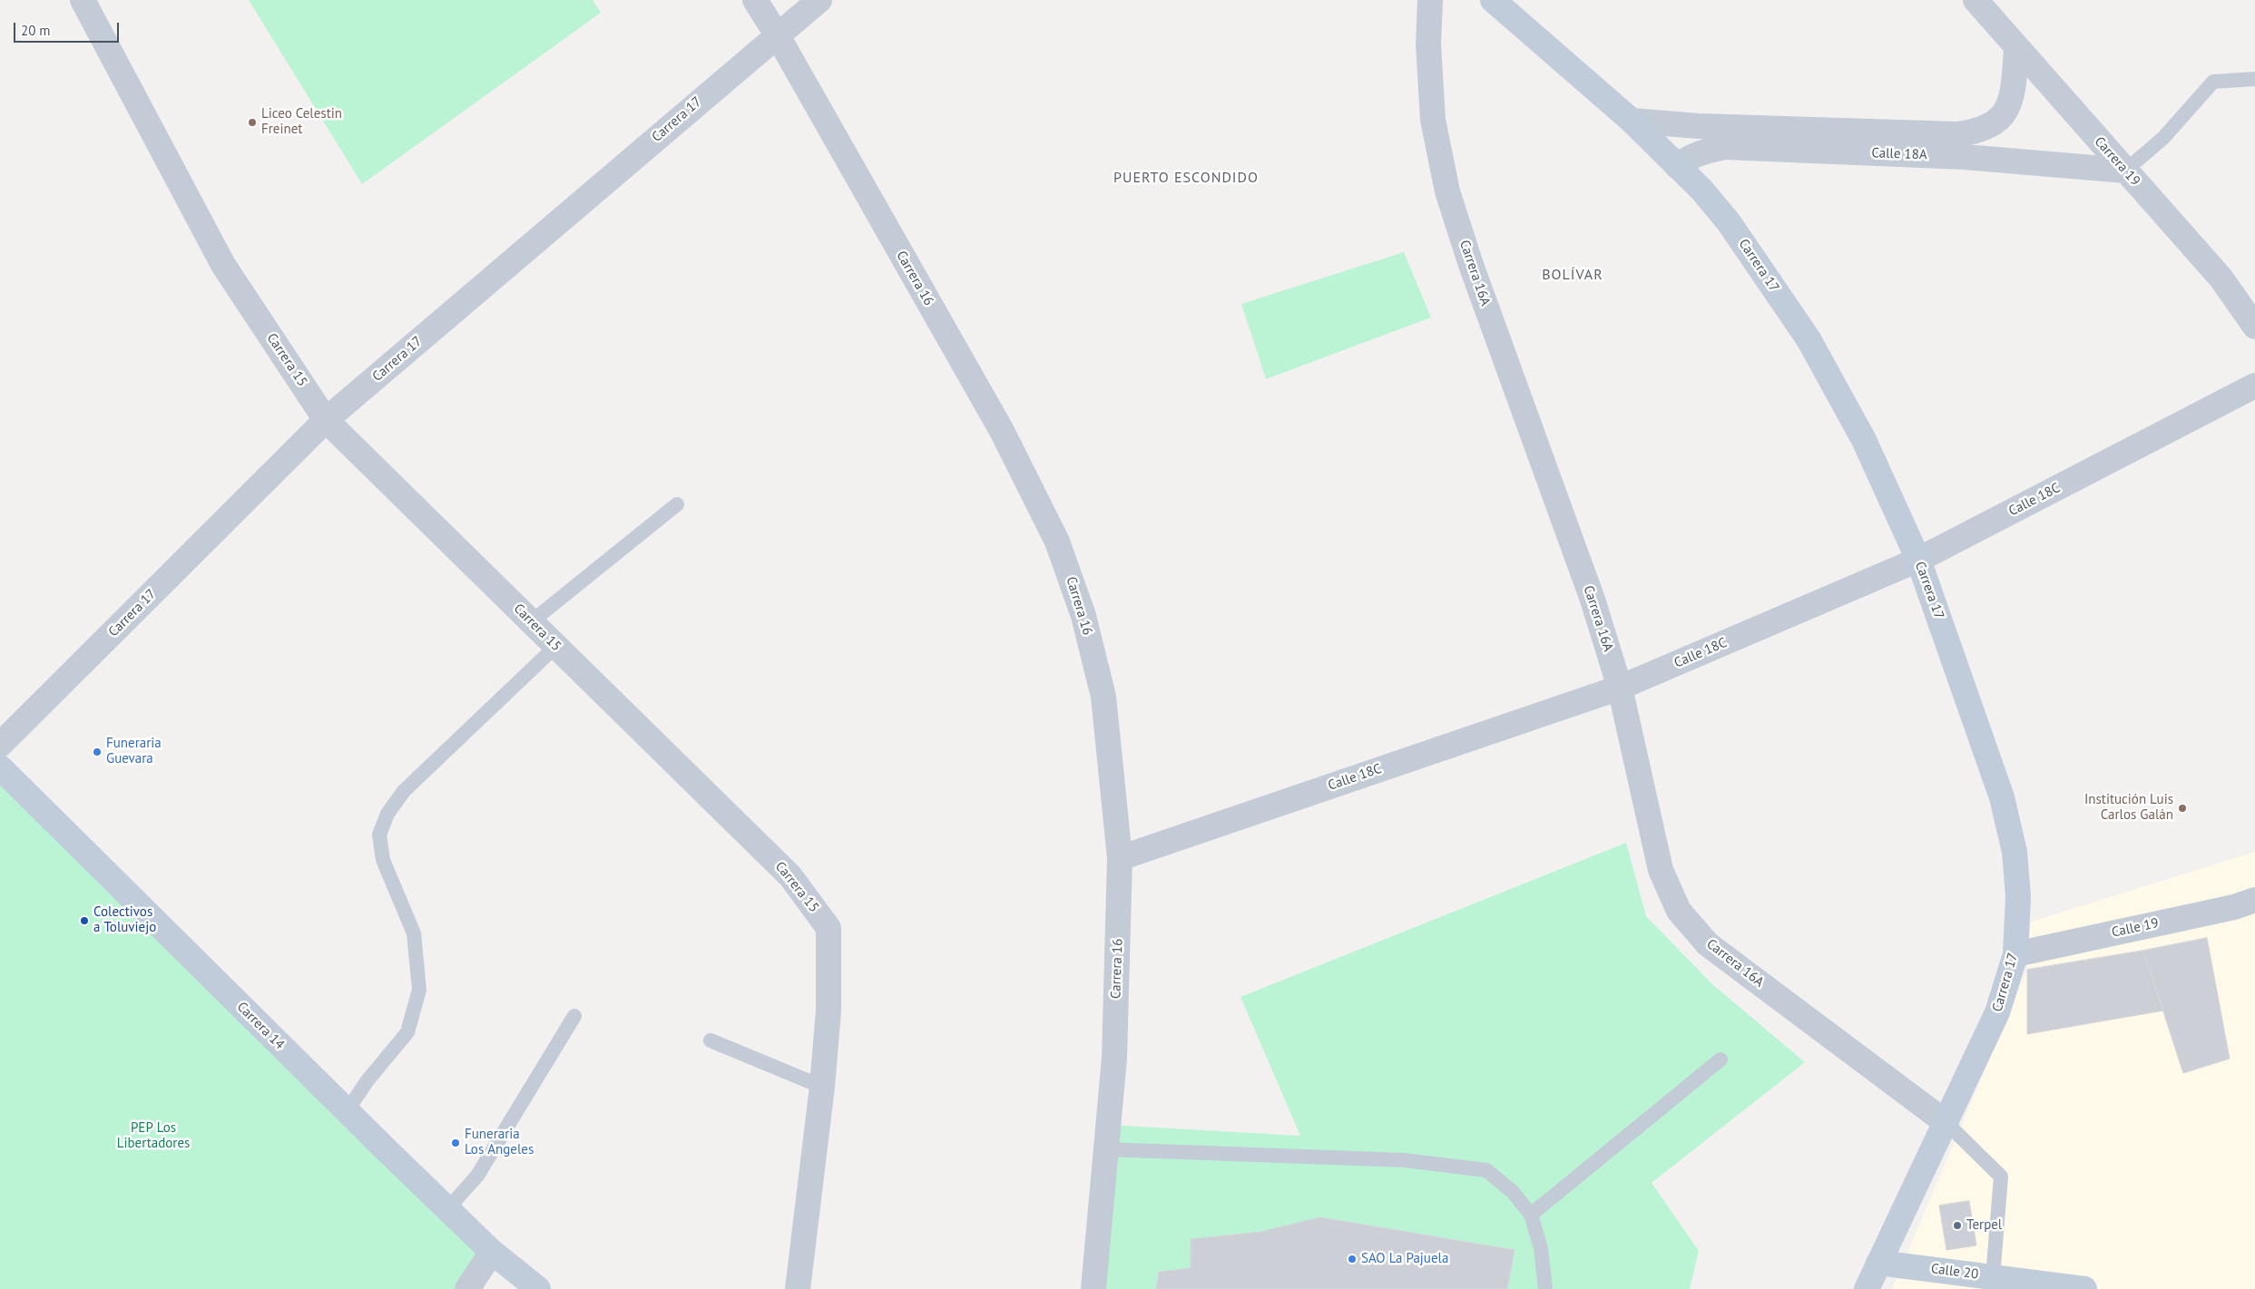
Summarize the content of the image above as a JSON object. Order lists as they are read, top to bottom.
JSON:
{
  "streets": {
    "main road": ["Carrera 17", "Carrera 14", "Calle 20"],
    "street": [
      "Calle 18A",
      "Carrera 19",
      "Carrera 16A",
      "Carrera 16",
      "Carrera 15",
      "Calle 18C",
      "Calle 19"
    ]
  },
  "crossings": [
    ["Carrera 17", "Calle 18A"],
    ["Carrera 17", "Carrera 16A"],
    ["Carrera 17", "Carrera 16"],
    ["Carrera 17", "Carrera 15"],
    ["Carrera 17", "Calle 18C"],
    ["Carrera 17", "Calle 19"],
    ["Carrera 17", "Calle 20"],
    ["Calle 18A", "Carrera 19"],
    ["Carrera 16A", "Calle 18C"],
    ["Carrera 16", "Calle 18C"]
  ],
  "districts": ["PUERTO ESCONDIDO", "BOLÍVAR"],
  "parks": ["PEP Los Libertadores"],
  "places": [
    "Liceo Celestin Freinet",
    "Funeraria Guevara",
    "Institución Luis Carlos Galán",
    "Colectivos a Toluviejo",
    "Funeraria Los Angeles",
    "Terpel",
    "SAO La Pajuela"
  ],
  "scale_bar": "20 m"
}
